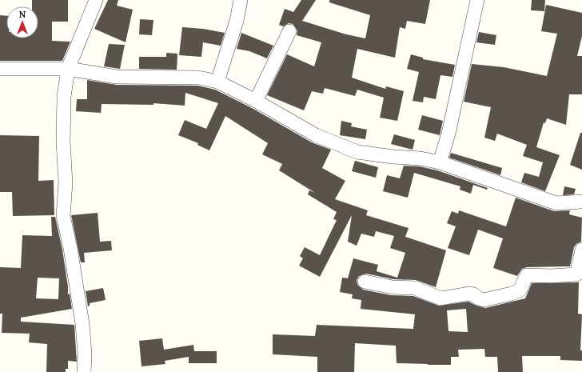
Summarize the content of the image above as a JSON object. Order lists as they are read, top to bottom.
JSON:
{
  "north": "top"
}
